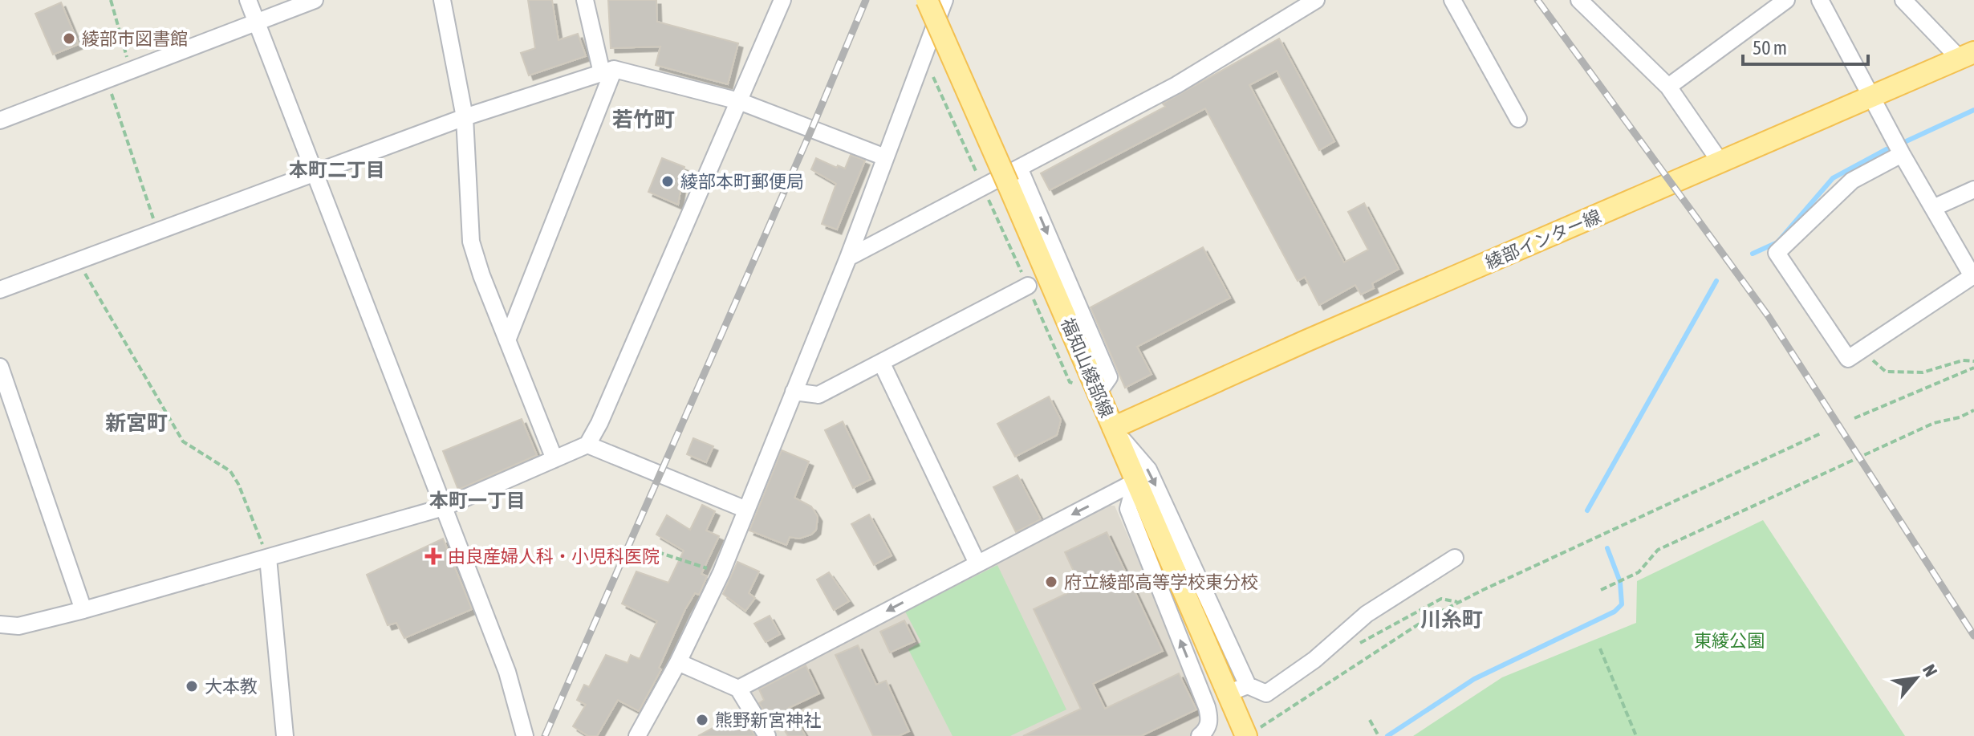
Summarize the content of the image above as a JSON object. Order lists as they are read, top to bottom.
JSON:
{
  "streets": {
    "main road": ["綾部インター線", "福知山綾部線"]
  },
  "crossings": [
    ["綾部インター線", "福知山綾部線"]
  ],
  "districts": [
    "若竹町",
    "本町二丁目",
    "新宮町",
    "本町一丁目",
    "川糸町"
  ],
  "parks": ["東綾公園"],
  "places": {
    "other": [
      "綾部市図書館",
      "綾部本町郵便局",
      "府立綾部高等学校東分校",
      "大本教",
      "熊野新宮神社"
    ],
    "health": ["由良産婦人科・小児科医院"]
  },
  "scale_bar": "50 m",
  "north": "top right"
}
